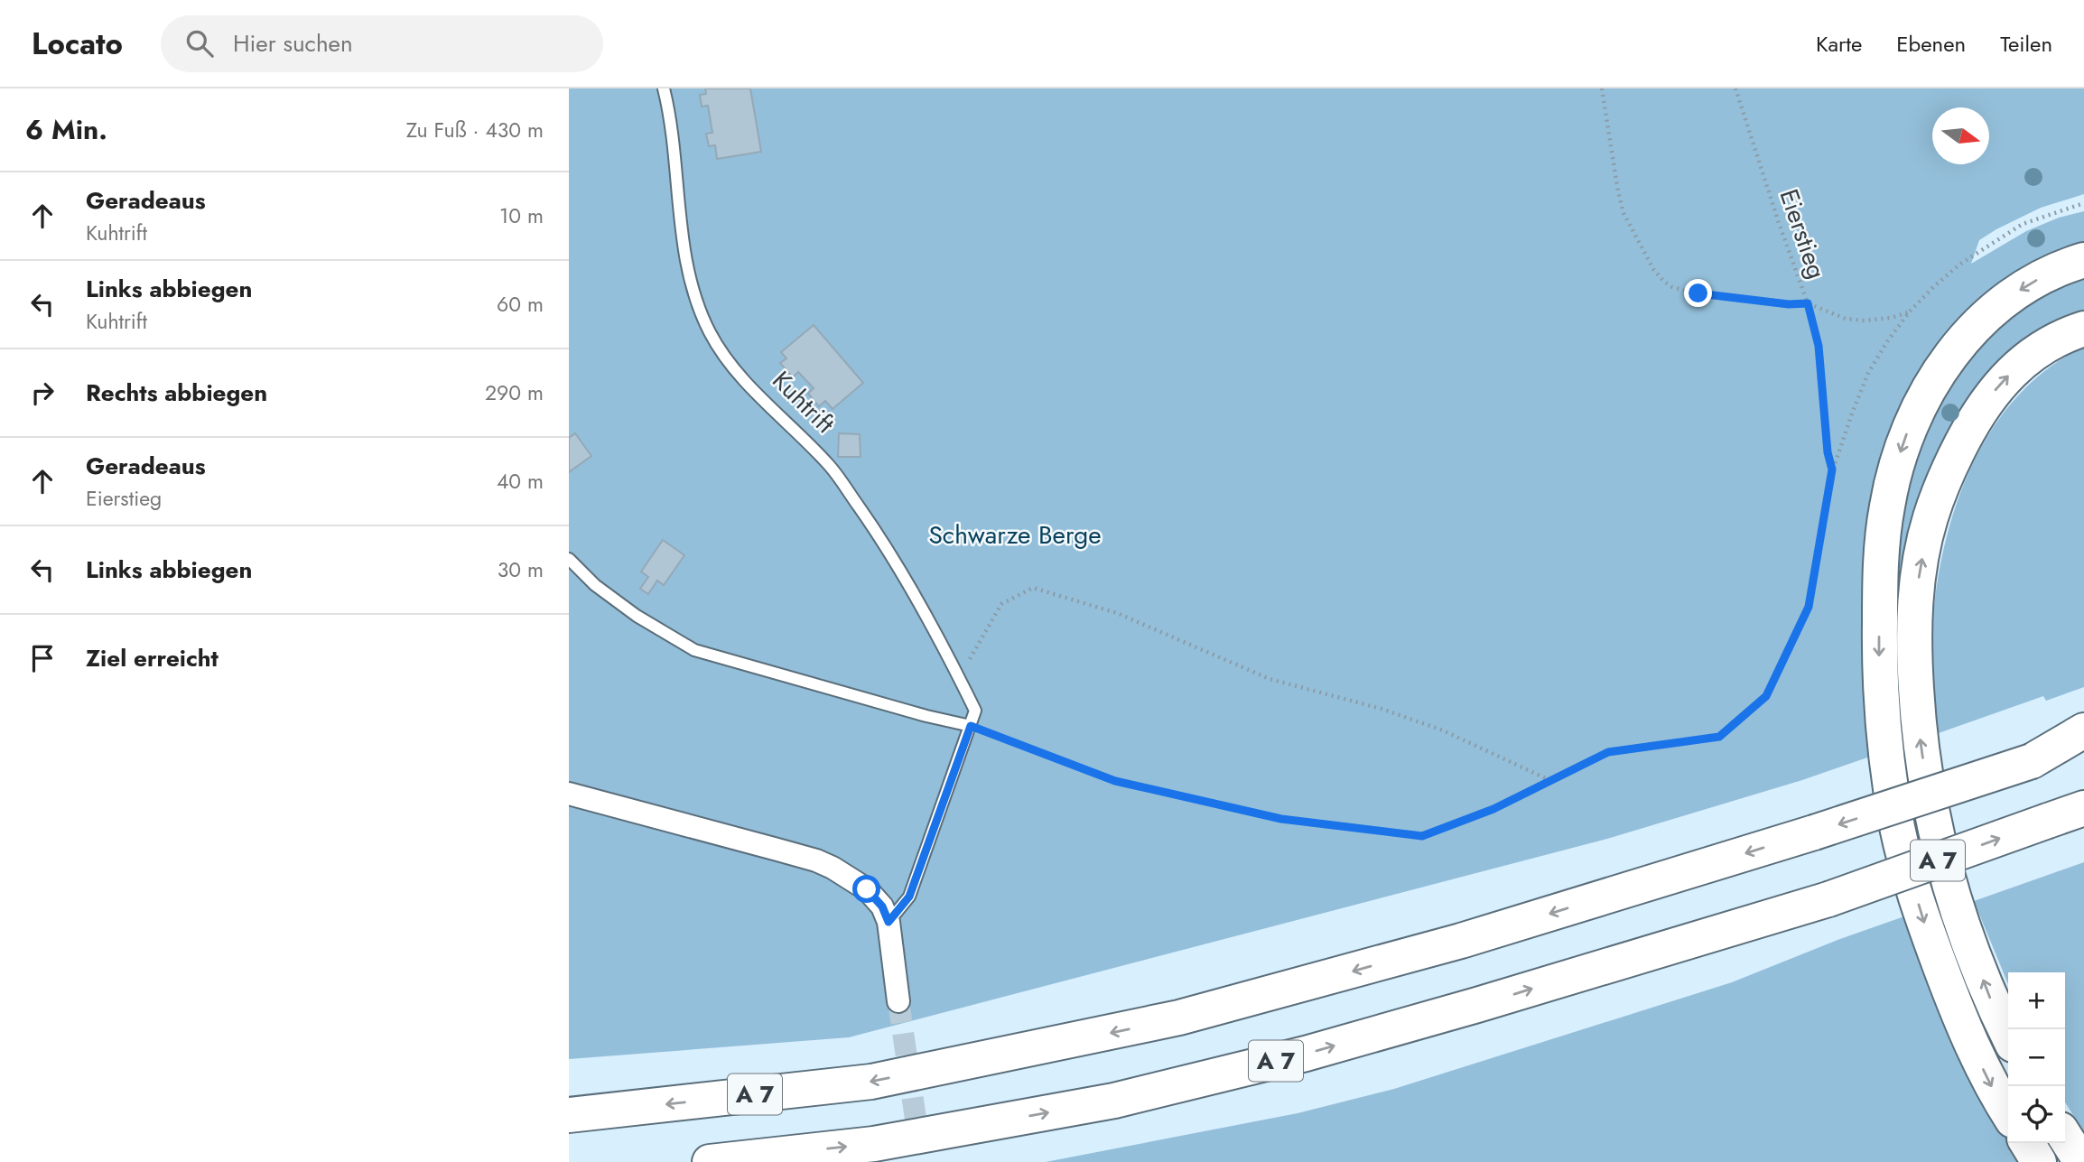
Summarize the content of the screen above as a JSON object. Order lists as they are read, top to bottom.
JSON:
{
  "streets": {
    "highway": ["A 7"],
    "lane": ["Kuhtrift"],
    "path": ["Eierstieg"]
  },
  "parks": ["Schwarze Berge"],
  "north": "right",
  "page": {
    "header": "Locato",
    "search": "Hier suchen",
    "nav": ["Karte", "Ebenen", "Teilen"],
    "heading": ["6 Min.", "Zu Fuß · 430 m"],
    "list": [
      ["Geradeaus", "Kuhtrift", "10 m"],
      ["Links abbiegen", "Kuhtrift", "60 m"],
      ["Rechts abbiegen", "290 m"],
      ["Geradeaus", "Eierstieg", "40 m"],
      ["Links abbiegen", "30 m"],
      "Ziel erreicht"
    ],
    "map_buttons": ["+", "−"]
  }
}
